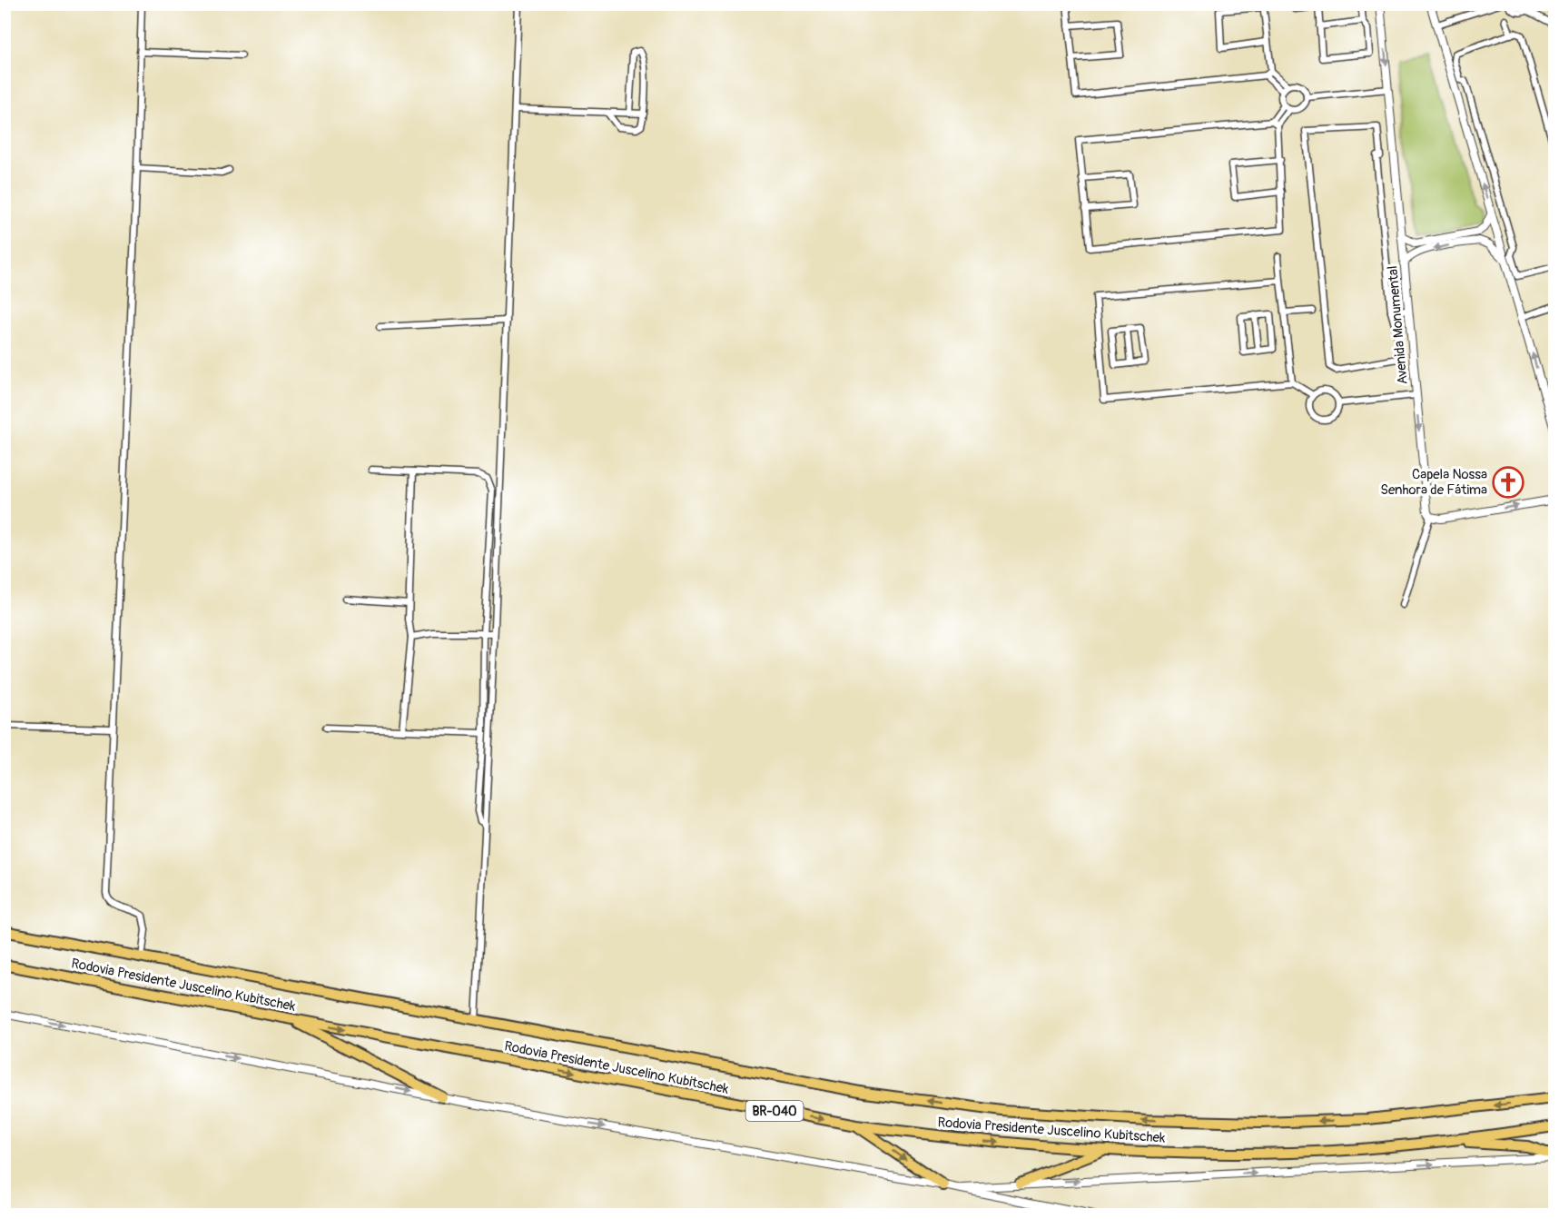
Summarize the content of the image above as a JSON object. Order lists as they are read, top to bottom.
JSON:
{
  "streets": {
    "highway": ["Rodovia Presidente Juscelino Kubitschek", "BR-040"],
    "street": ["Avenida Monumental"]
  },
  "places": {
    "church": ["Capela Nossa Senhora de Fátima"]
  }
}
